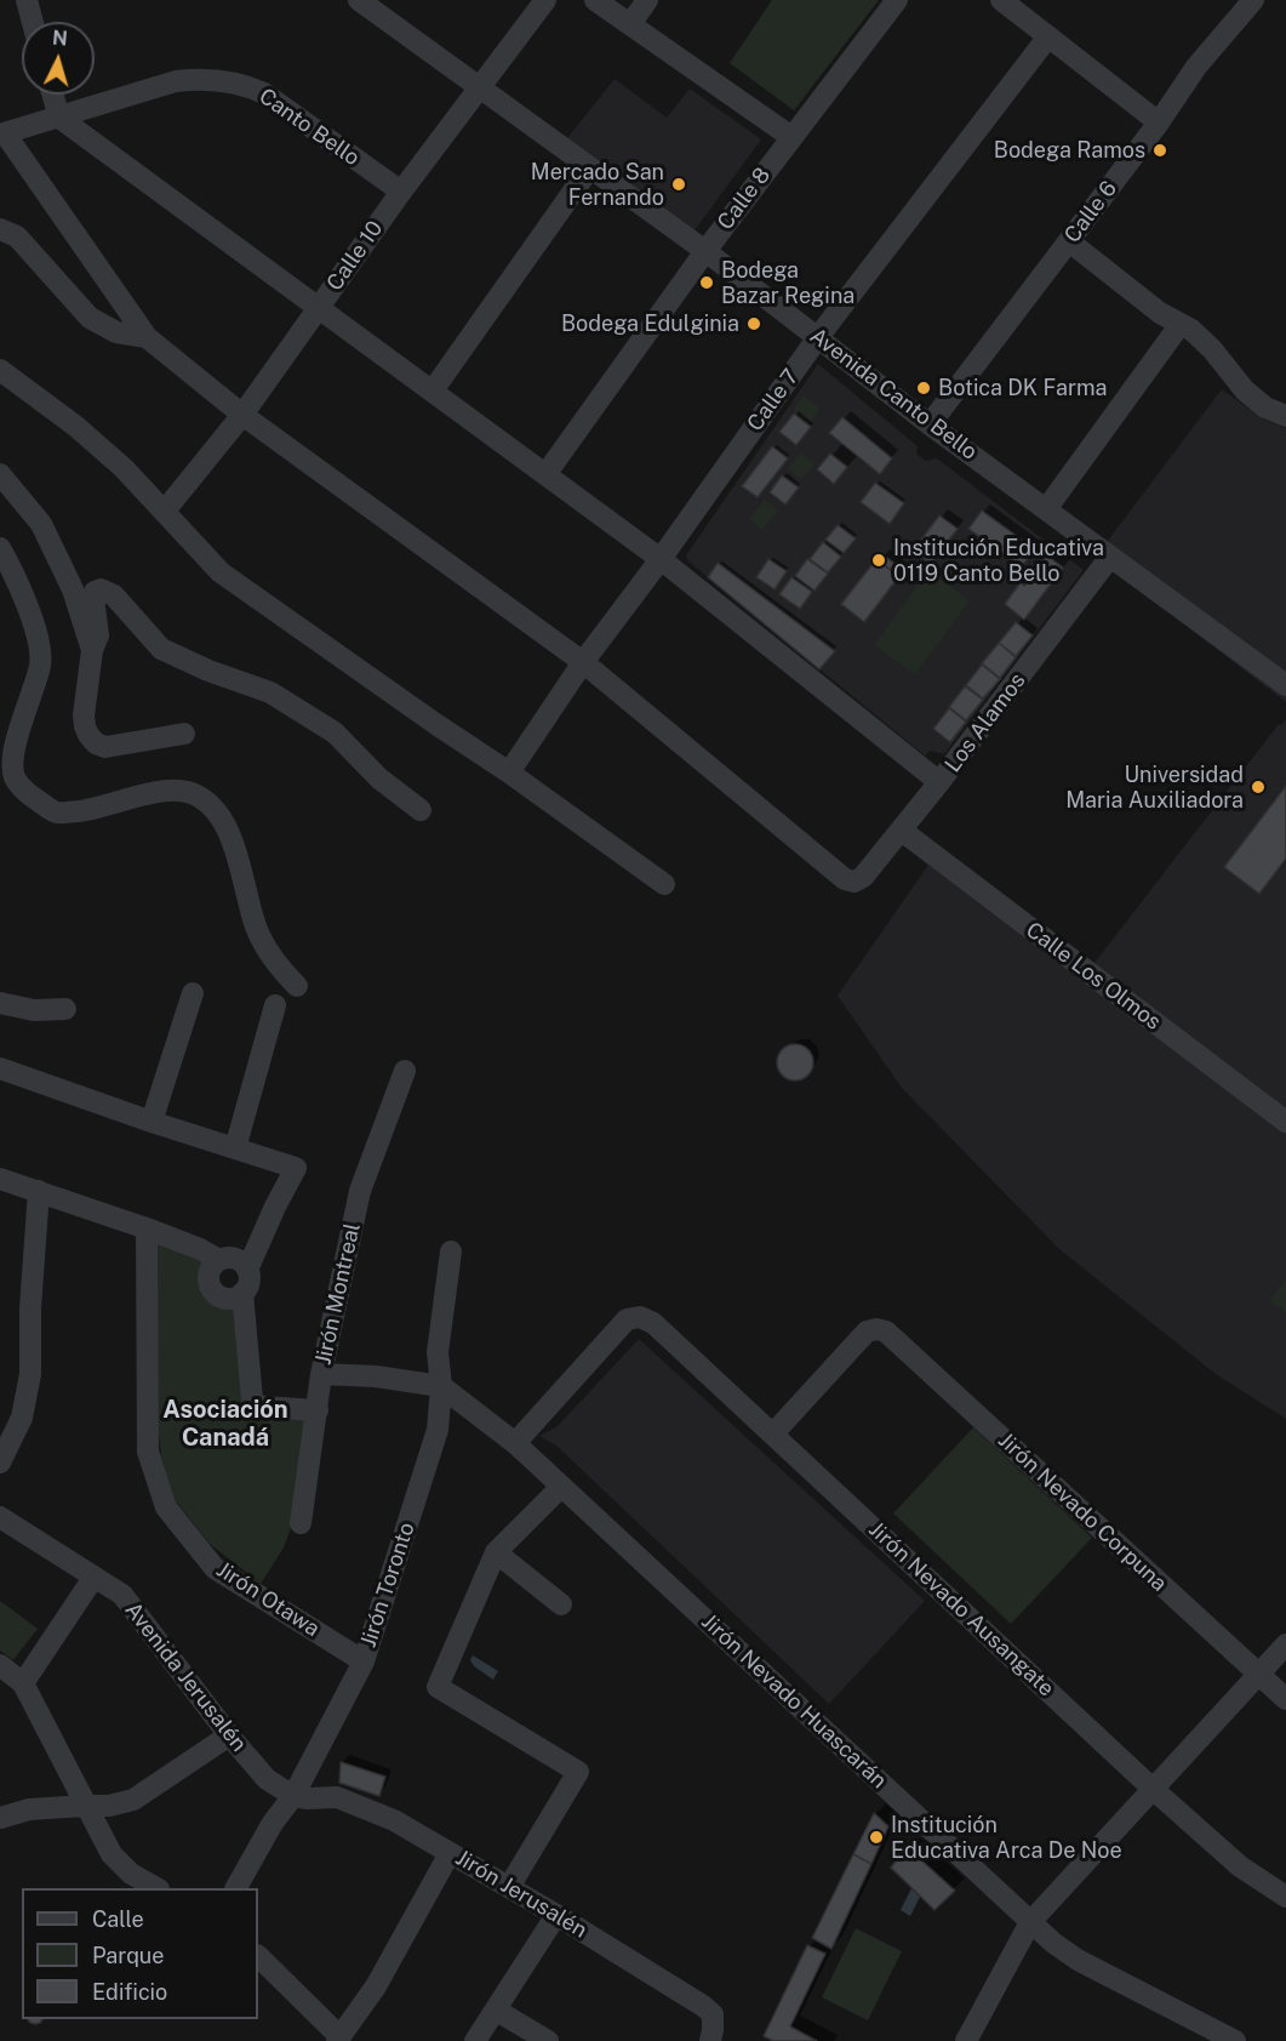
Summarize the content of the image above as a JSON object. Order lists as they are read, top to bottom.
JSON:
{
  "streets": {
    "street": [
      "Canto Bello",
      "Calle 8",
      "Calle 6",
      "Calle 10",
      "Avenida Canto Bello",
      "Calle 7",
      "Los Alamos",
      "Calle Los Olmos",
      "Jirón Montreal",
      "Jirón Nevado Corpuna",
      "Jirón Toronto",
      "Jirón Otawa",
      "Jirón Nevado Ausangate",
      "Avenida Jerusalén",
      "Jirón Nevado Huascarán",
      "Jirón Jerusalén"
    ]
  },
  "crossings": [
    ["Canto Bello", "Calle 10"],
    ["Calle 8", "Avenida Canto Bello"],
    ["Calle 6", "Avenida Canto Bello"],
    ["Calle 10", "Avenida Canto Bello"],
    ["Avenida Canto Bello", "Calle 7"],
    ["Avenida Canto Bello", "Los Alamos"],
    ["Calle 7", "Los Alamos"],
    ["Los Alamos", "Calle Los Olmos"],
    ["Jirón Nevado Corpuna", "Jirón Nevado Ausangate"],
    ["Jirón Toronto", "Jirón Otawa"],
    ["Jirón Toronto", "Avenida Jerusalén"],
    ["Jirón Toronto", "Jirón Nevado Huascarán"],
    ["Jirón Toronto", "Jirón Jerusalén"],
    ["Jirón Nevado Ausangate", "Jirón Nevado Huascarán"],
    ["Avenida Jerusalén", "Jirón Jerusalén"]
  ],
  "districts": ["Asociación Canadá"],
  "places": [
    "Bodega Ramos",
    "Mercado San Fernando",
    "Bodega Bazar Regina",
    "Bodega Edulginia",
    "Botica DK Farma",
    "Institución Educativa 0119 Canto Bello",
    "Universidad Maria Auxiliadora",
    "Institución Educativa Arca De Noe"
  ],
  "legend": ["Calle", "Parque", "Edificio"],
  "north": "top"
}
